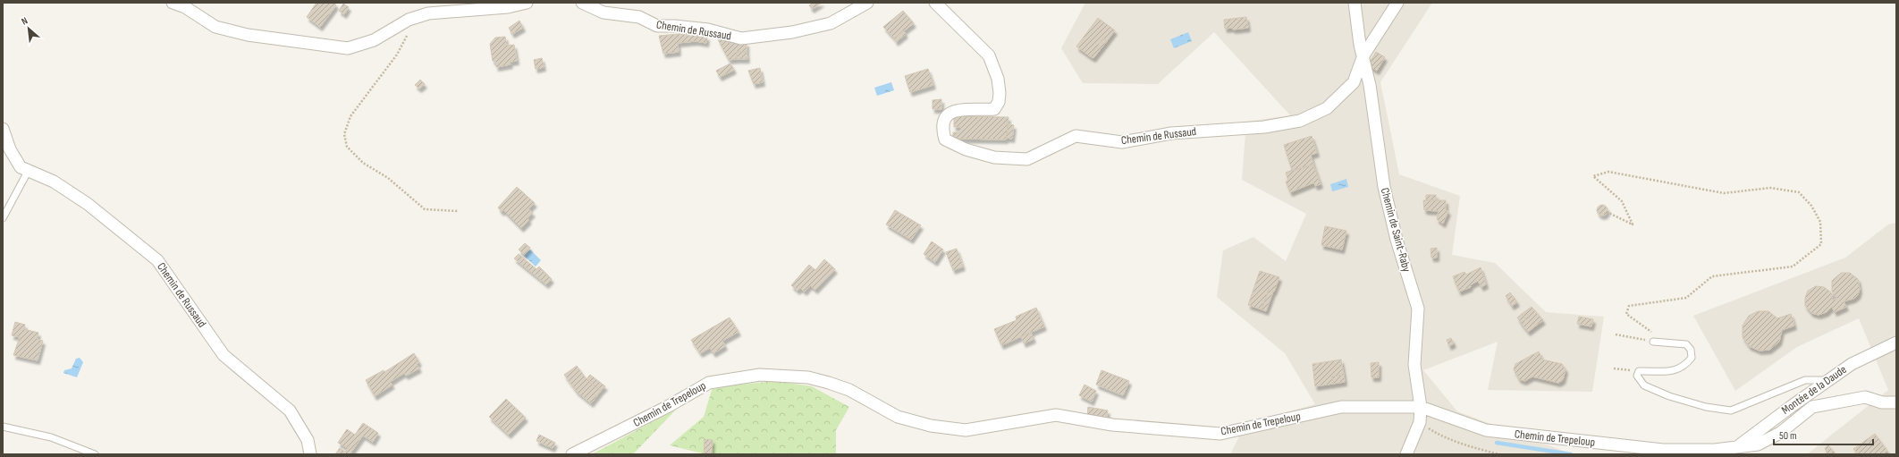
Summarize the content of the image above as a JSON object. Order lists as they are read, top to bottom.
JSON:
{
  "streets": {
    "street": [
      "Chemin de Russaud",
      "Chemin de Saint-Raby",
      "Montée de la Daude",
      "Chemin de Trepeloup"
    ]
  },
  "crossings": [
    ["Chemin de Russaud", "Chemin de Saint-Raby"],
    ["Chemin de Saint-Raby", "Chemin de Trepeloup"],
    ["Montée de la Daude", "Chemin de Trepeloup"]
  ],
  "scale_bar": "50 m",
  "north": "top left"
}
